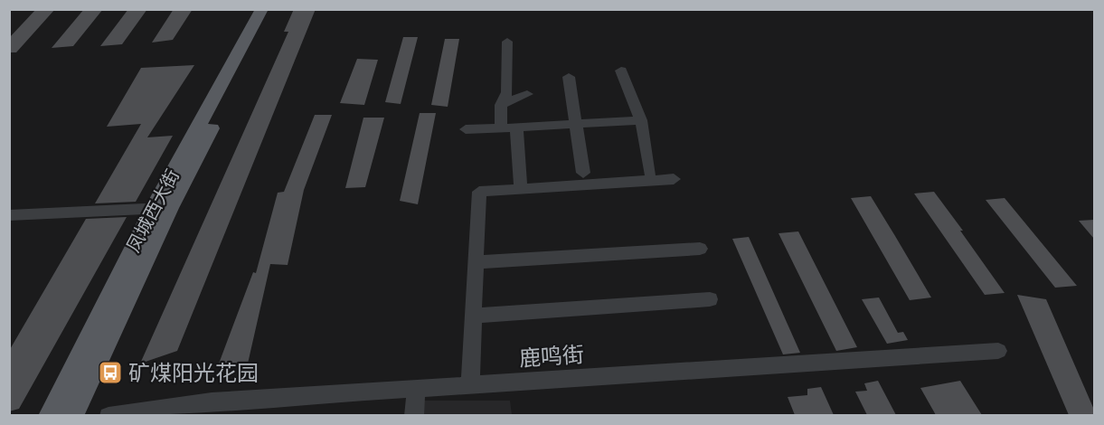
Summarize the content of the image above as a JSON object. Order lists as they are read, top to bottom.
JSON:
{
  "streets": {
    "main road": ["凤城西大街"],
    "street": ["鹿鸣街"]
  },
  "places": {
    "bus stop": ["矿煤阳光花园"]
  }
}
